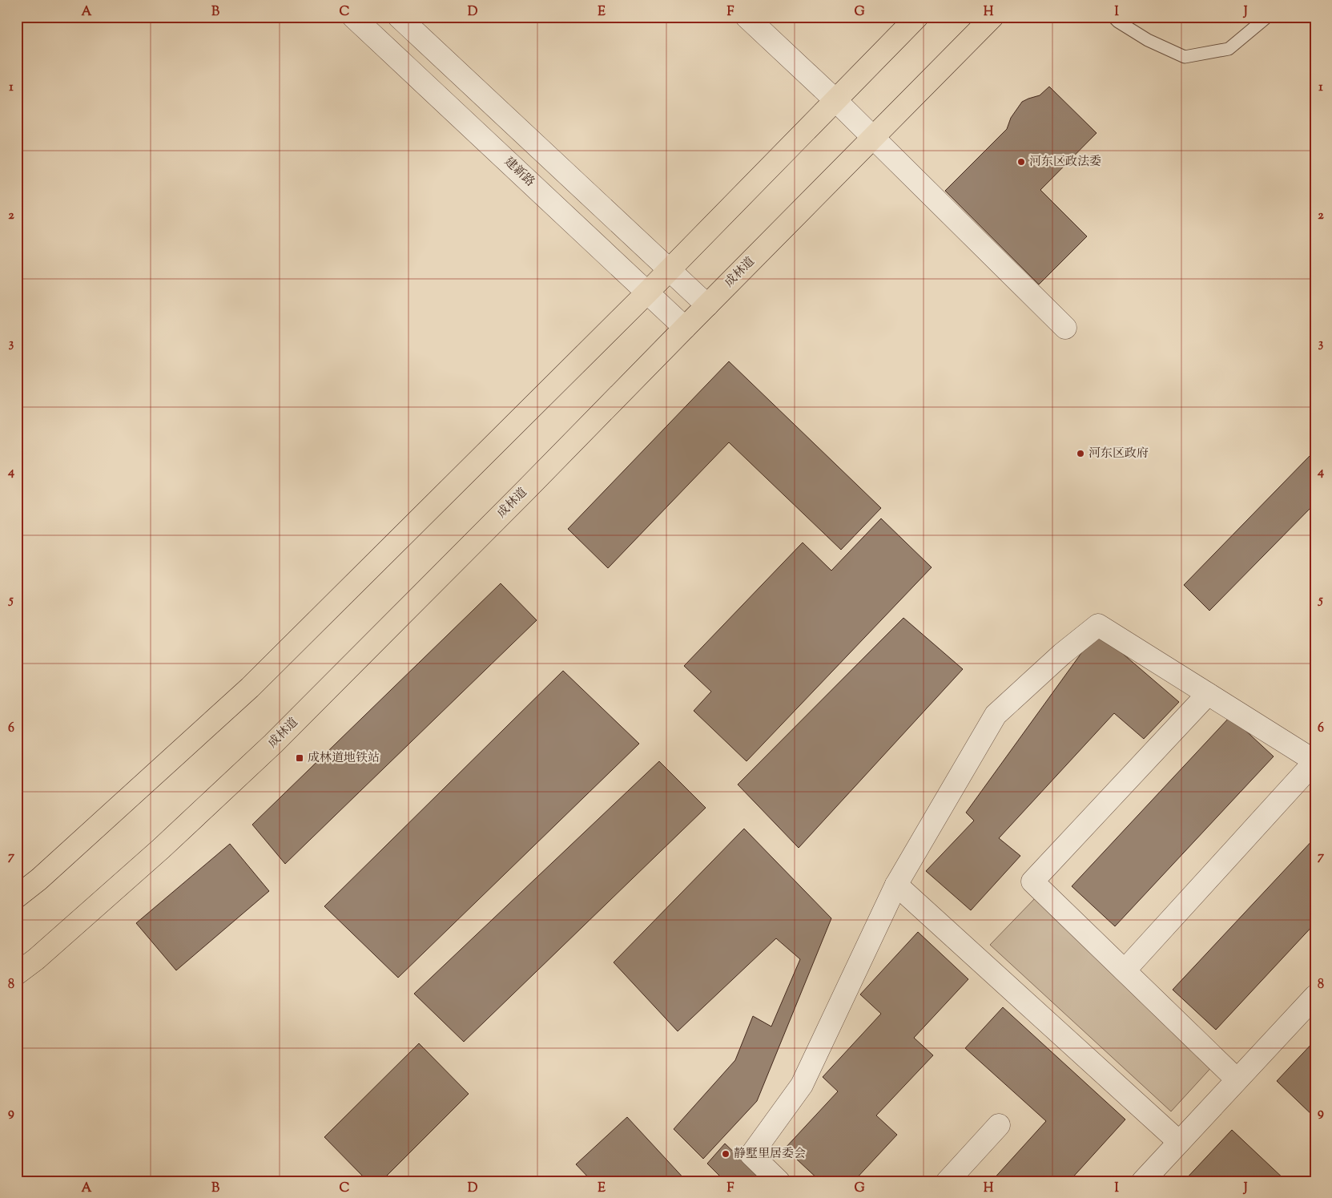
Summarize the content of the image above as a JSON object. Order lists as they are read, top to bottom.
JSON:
{
  "streets": {
    "main road": ["成林道"],
    "street": ["建新路"]
  },
  "crossings": [
    ["建新路", "成林道"]
  ],
  "places": {
    "other": ["河东区政法委", "河东区政府", "静墅里居委会"],
    "transit": ["成林道地铁站"]
  },
  "grid": {
    "columns": [
      "A",
      "B",
      "C",
      "D",
      "E",
      "F",
      "G",
      "H",
      "I",
      "J"
    ],
    "rows": [
      "1",
      "2",
      "3",
      "4",
      "5",
      "6",
      "7",
      "8",
      "9"
    ]
  }
}
